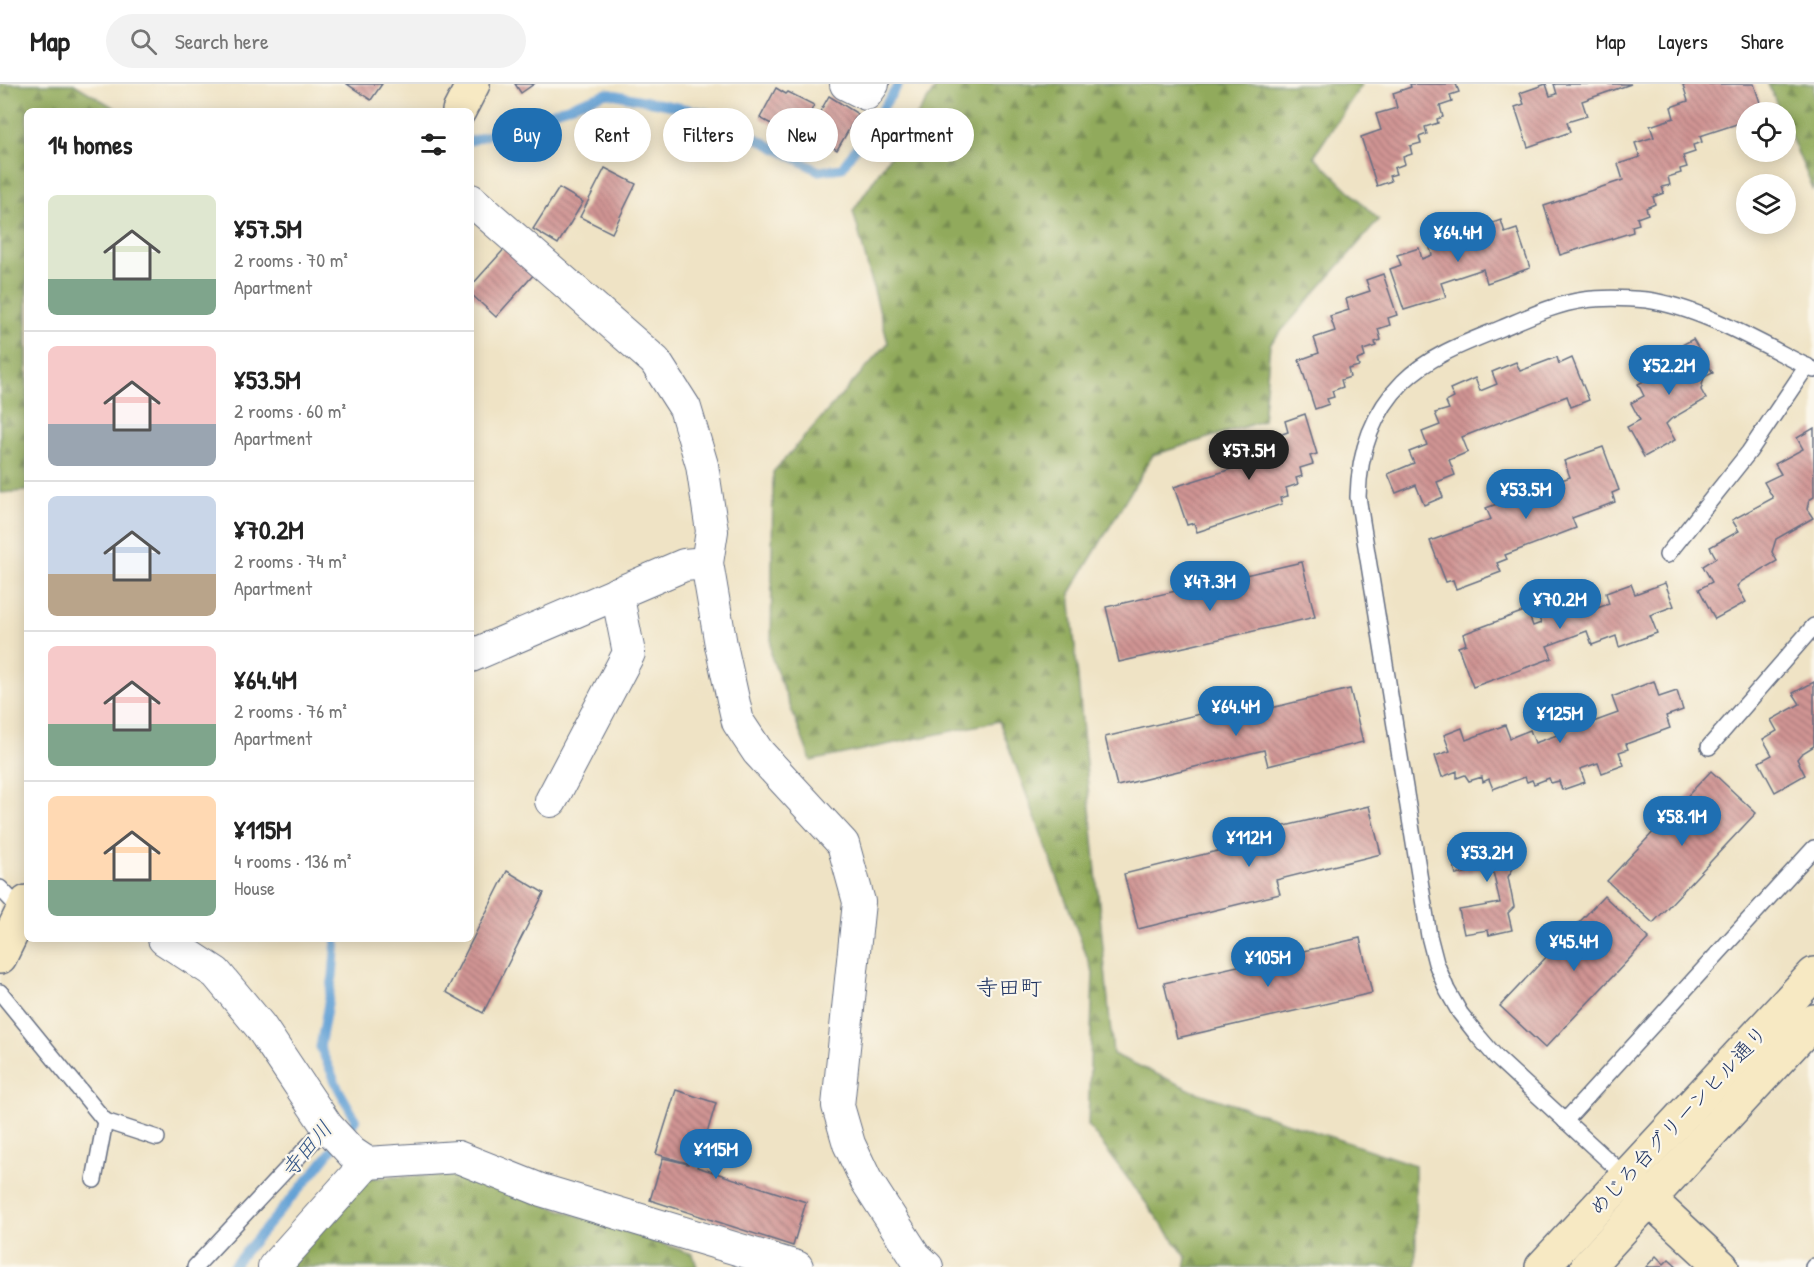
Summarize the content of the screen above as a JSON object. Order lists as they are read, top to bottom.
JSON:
{
  "streets": {
    "street": ["めじろ台グリーンヒル通り"]
  },
  "districts": ["寺田町"],
  "water": ["寺田川"],
  "page": {
    "header": "Map",
    "search": "Search here",
    "nav": ["Map", "Layers", "Share"],
    "chip": [
      "Buy",
      "Rent",
      "Filters",
      "New",
      "Apartment"
    ],
    "heading": "14 homes",
    "list": [
      {
        "name": "¥57.5M",
        "note": "2 rooms · 70 m² · Apartment"
      },
      {
        "name": "¥53.5M",
        "note": "2 rooms · 60 m² · Apartment"
      },
      {
        "name": "¥70.2M",
        "note": "2 rooms · 74 m² · Apartment"
      },
      {
        "name": "¥64.4M",
        "note": "2 rooms · 76 m² · Apartment"
      },
      {
        "name": "¥115M",
        "note": "4 rooms · 136 m² · House"
      }
    ],
    "price": [
      "¥64.4M",
      "¥52.2M",
      "¥57.5M",
      "¥53.5M",
      "¥47.3M",
      "¥70.2M",
      "¥64.4M",
      "¥125M",
      "¥58.1M",
      "¥112M",
      "¥53.2M",
      "¥45.4M",
      "¥105M",
      "¥115M"
    ]
  }
}
